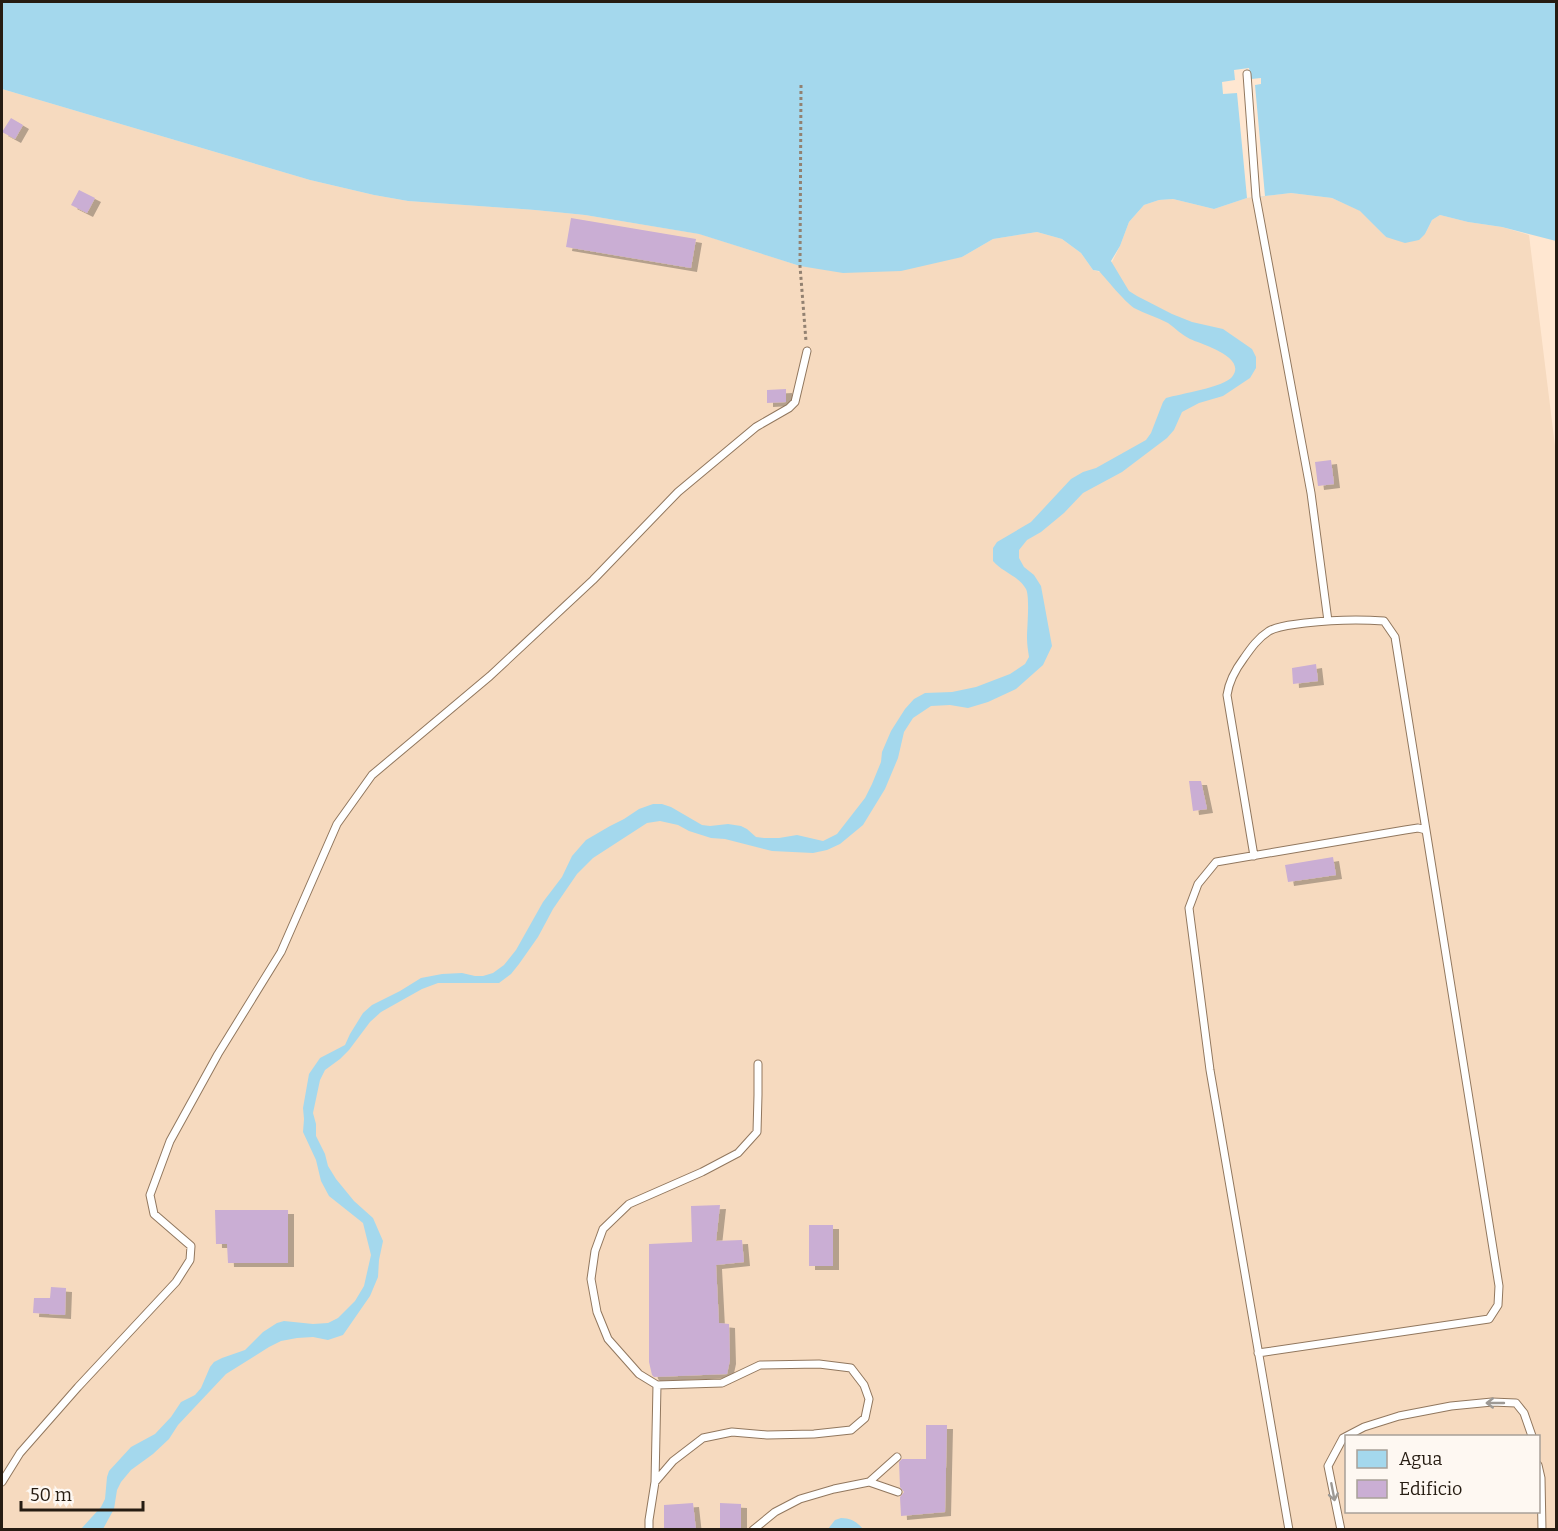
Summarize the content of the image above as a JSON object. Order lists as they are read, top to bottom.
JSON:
{
  "legend": ["Agua", "Edificio"],
  "scale_bar": "50 m"
}
